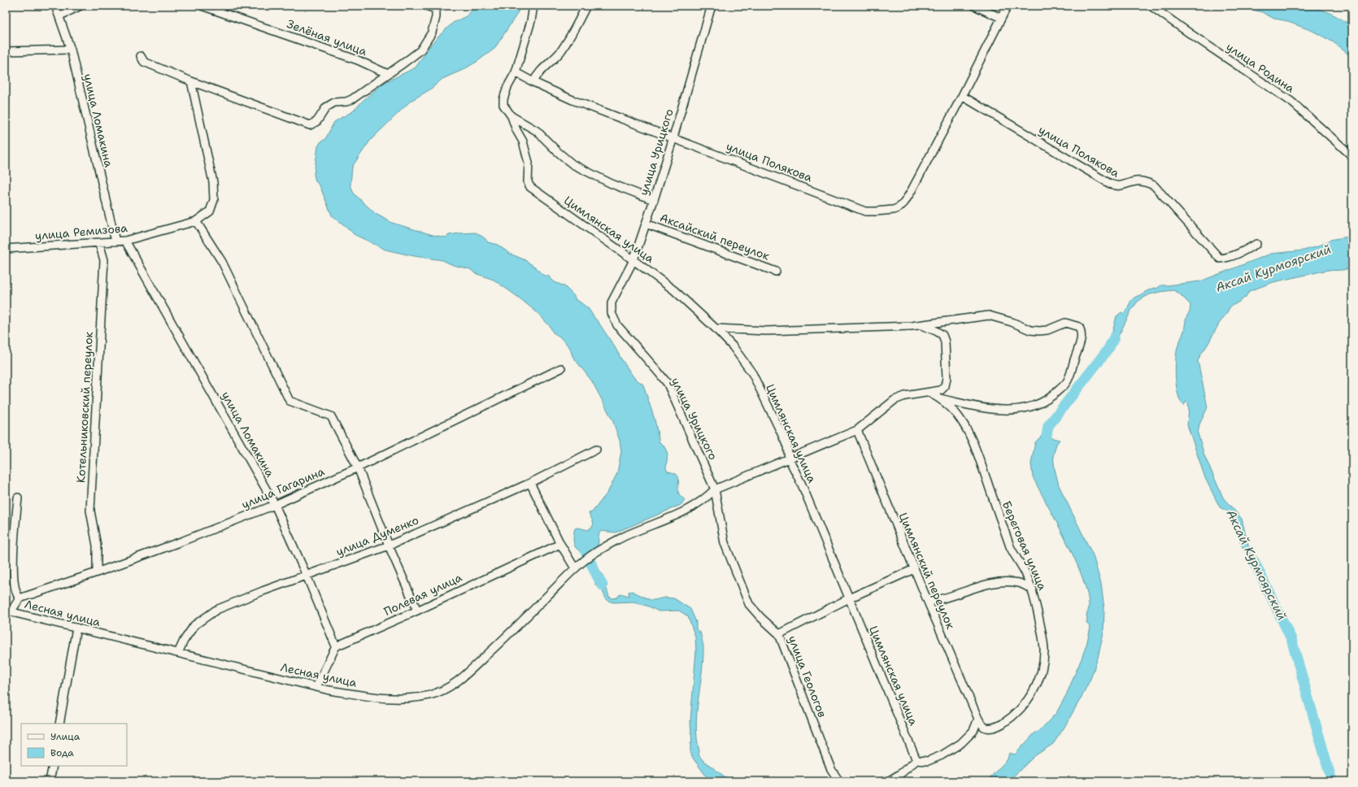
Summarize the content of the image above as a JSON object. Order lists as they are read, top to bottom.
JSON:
{
  "streets": {
    "street": [
      "Зелёная улица",
      "улица Родина",
      "улица Ломакина",
      "улица Полякова",
      "улица Урицкого",
      "Цимлянская улица",
      "улица Ремизова",
      "Аксайский переулок",
      "Котельниковский переулок",
      "улица Гагарина",
      "улица Думенко",
      "Береговая улица",
      "Цимлянский переулок",
      "Полевая улица",
      "Лесная улица",
      "улица Геологов"
    ]
  },
  "crossings": [
    ["улица Ломакина", "улица Ремизова"],
    ["улица Ломакина", "улица Гагарина"],
    ["улица Ломакина", "улица Думенко"],
    ["улица Ломакина", "Полевая улица"],
    ["улица Полякова", "улица Урицкого"],
    ["улица Полякова", "Цимлянская улица"],
    ["улица Урицкого", "Цимлянская улица"],
    ["улица Урицкого", "Аксайский переулок"],
    ["улица Урицкого", "Лесная улица"],
    ["улица Урицкого", "улица Геологов"],
    ["Цимлянская улица", "Аксайский переулок"],
    ["улица Ремизова", "Котельниковский переулок"],
    ["Котельниковский переулок", "улица Гагарина"],
    ["улица Думенко", "Лесная улица"],
    ["Береговая улица", "Цимлянский переулок"],
    ["Лесная улица", "улица Геологов"]
  ],
  "water": ["Аксай Курмоярский"],
  "legend": ["Улица", "Вода"]
}
